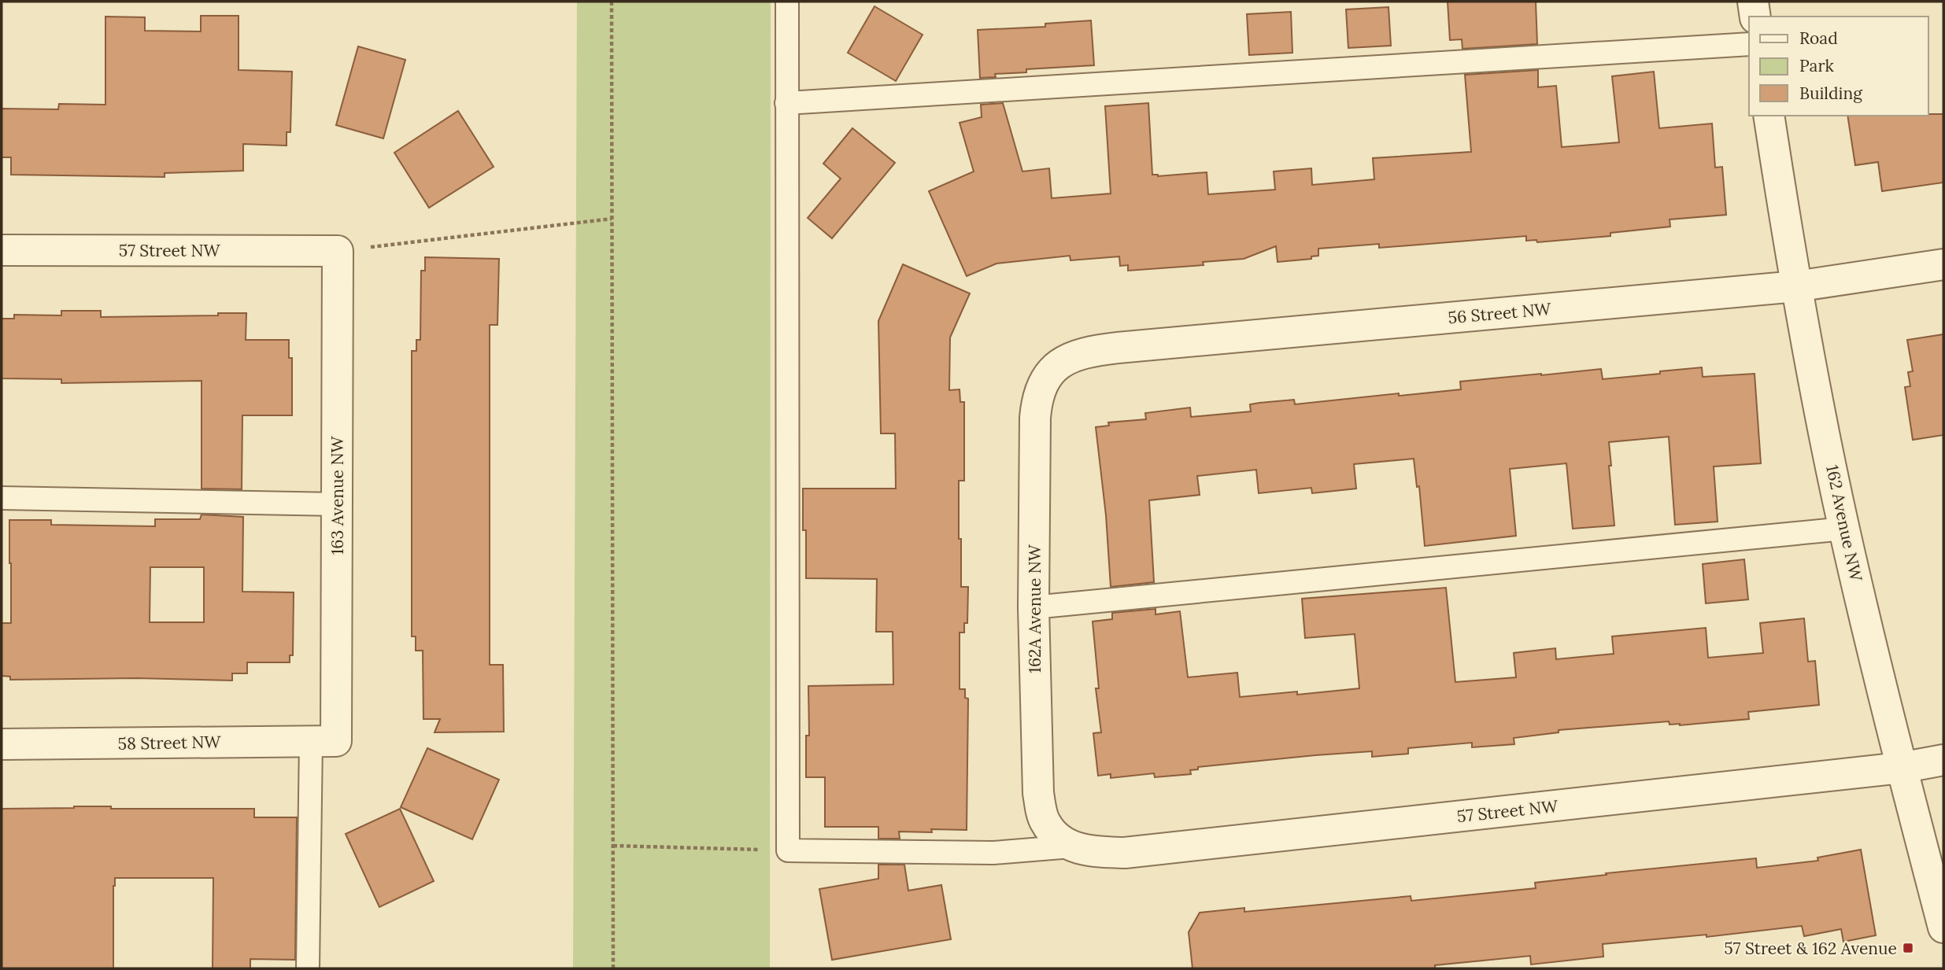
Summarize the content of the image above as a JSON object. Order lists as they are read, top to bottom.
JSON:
{
  "streets": {
    "street": [
      "57 Street NW",
      "56 Street NW",
      "163 Avenue NW",
      "162 Avenue NW",
      "162A Avenue NW",
      "58 Street NW"
    ]
  },
  "crossings": [
    ["57 Street NW", "163 Avenue NW"],
    ["57 Street NW", "162 Avenue NW"],
    ["57 Street NW", "162A Avenue NW"],
    ["56 Street NW", "162 Avenue NW"],
    ["56 Street NW", "162A Avenue NW"],
    ["163 Avenue NW", "58 Street NW"]
  ],
  "places": {
    "transit": ["57 Street & 162 Avenue"]
  },
  "legend": ["Road", "Park", "Building"]
}
